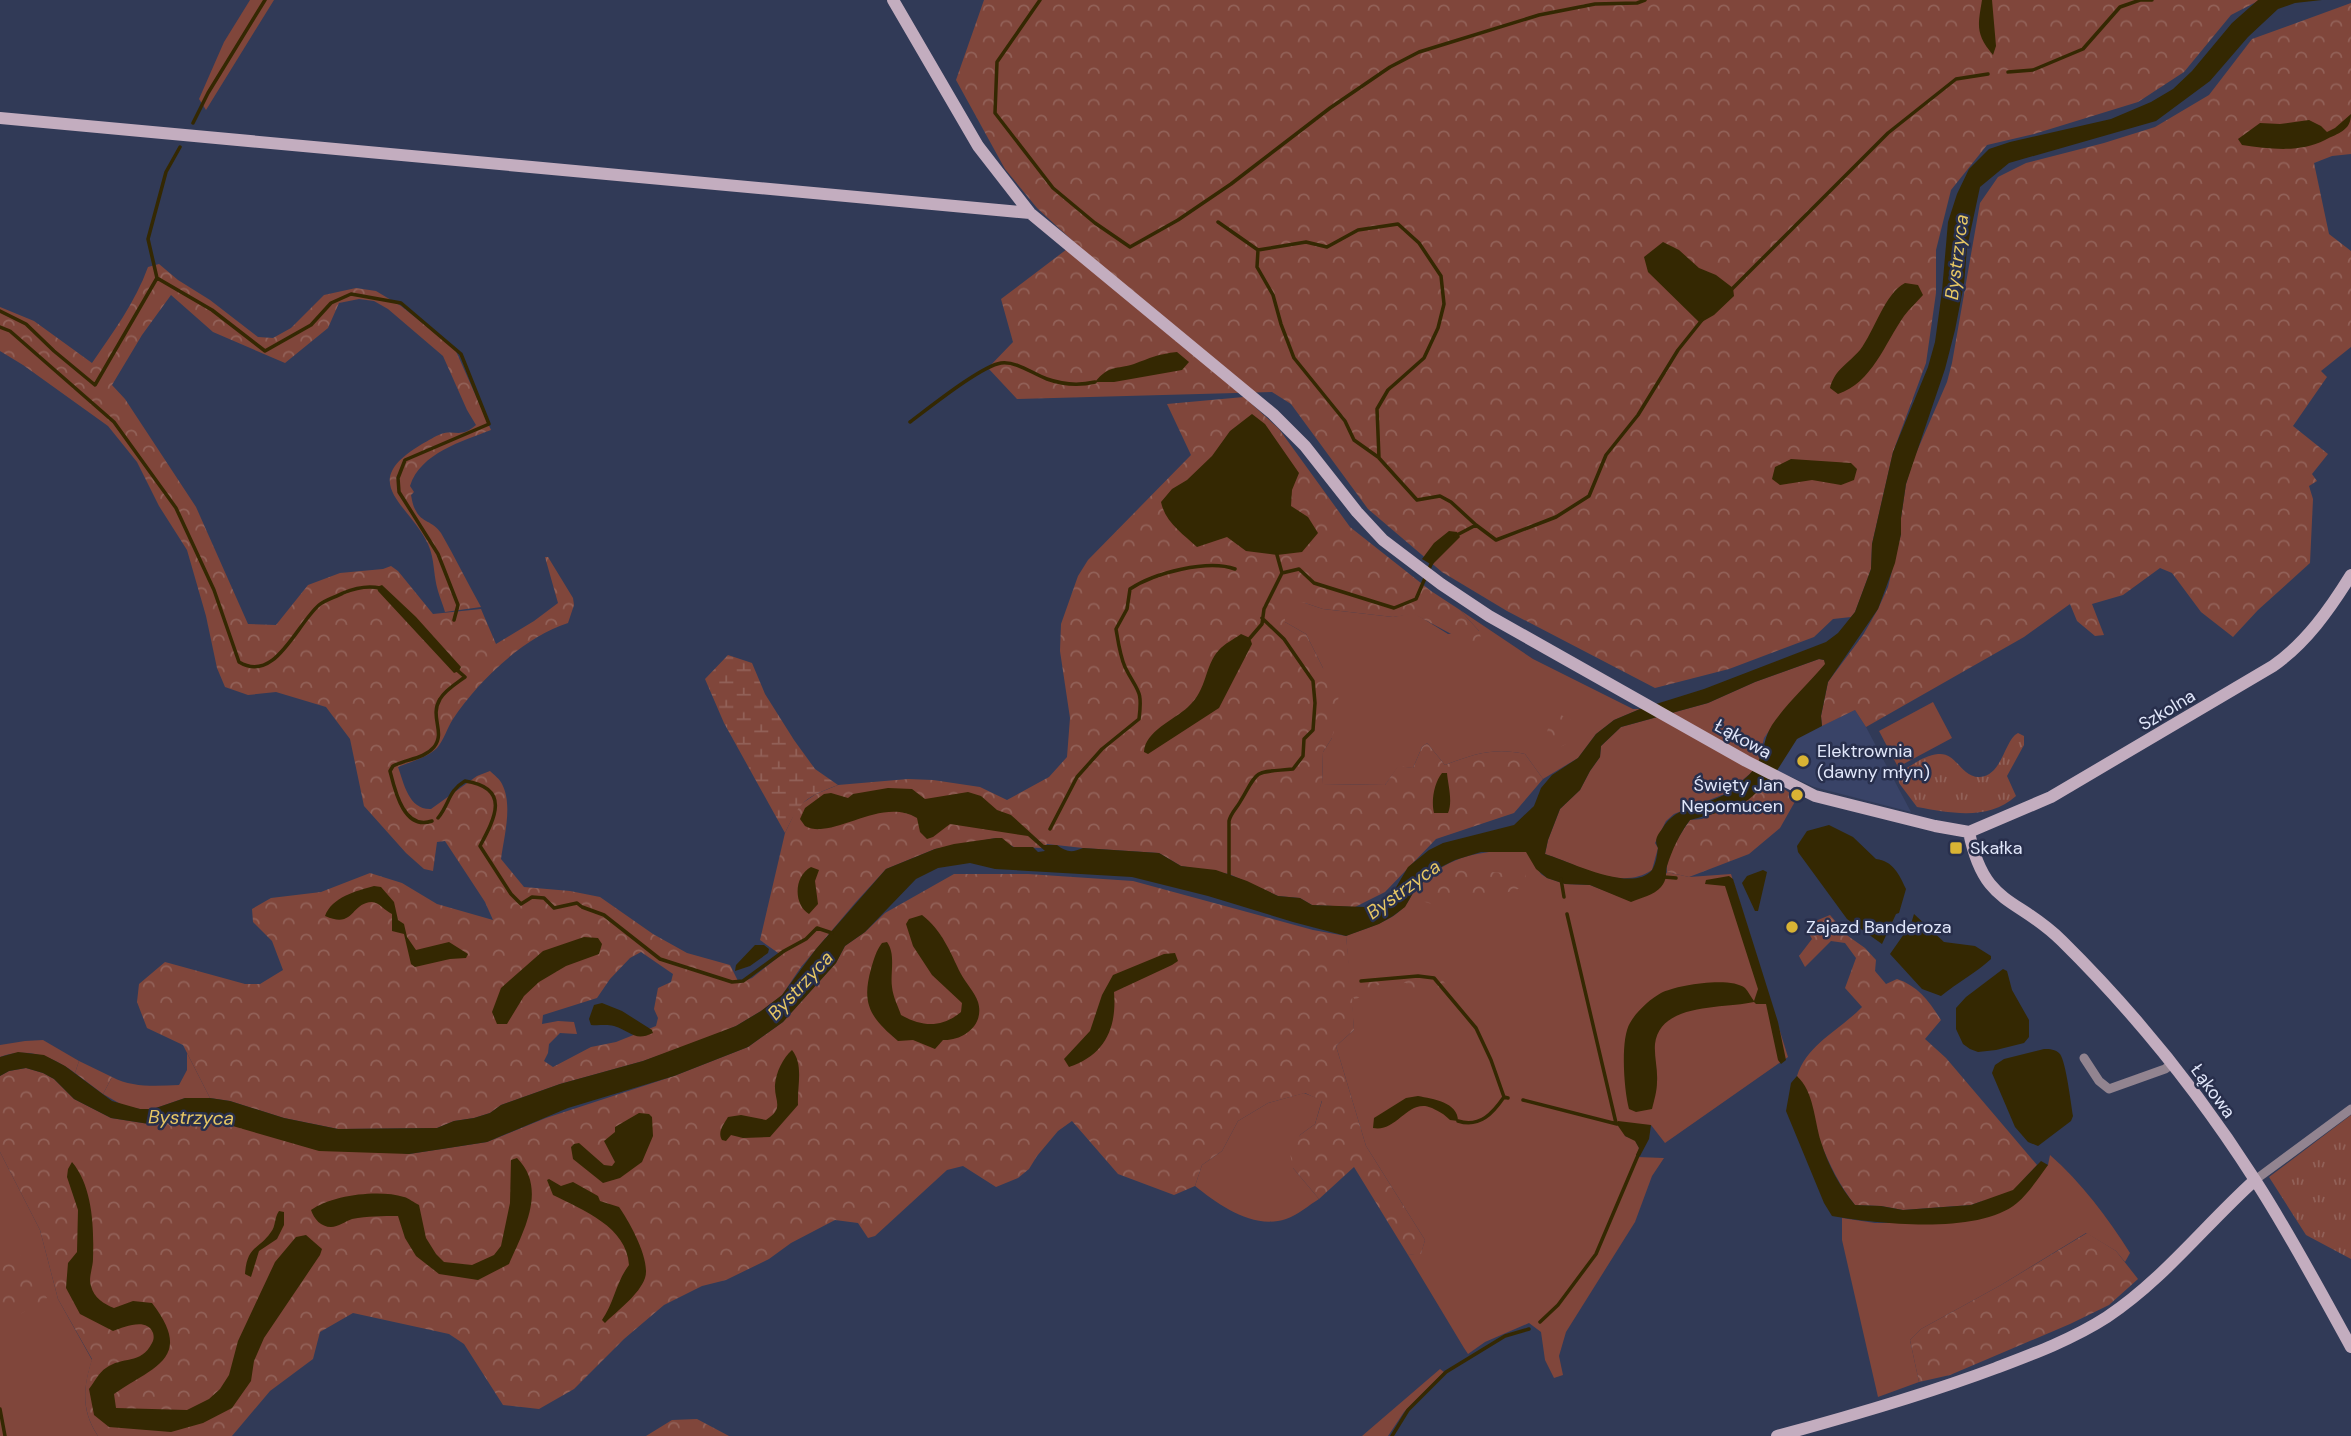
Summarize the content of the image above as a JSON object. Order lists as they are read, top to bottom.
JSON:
{
  "streets": {
    "street": ["Szkolna", "Łąkowa"]
  },
  "crossings": [
    ["Szkolna", "Łąkowa"]
  ],
  "water": ["Bystrzyca"],
  "places": {
    "other": ["Elektrownia (dawny młyn)", "Święty Jan Nepomucen", "Zajazd Banderoza"],
    "transit": ["Skałka"]
  }
}
